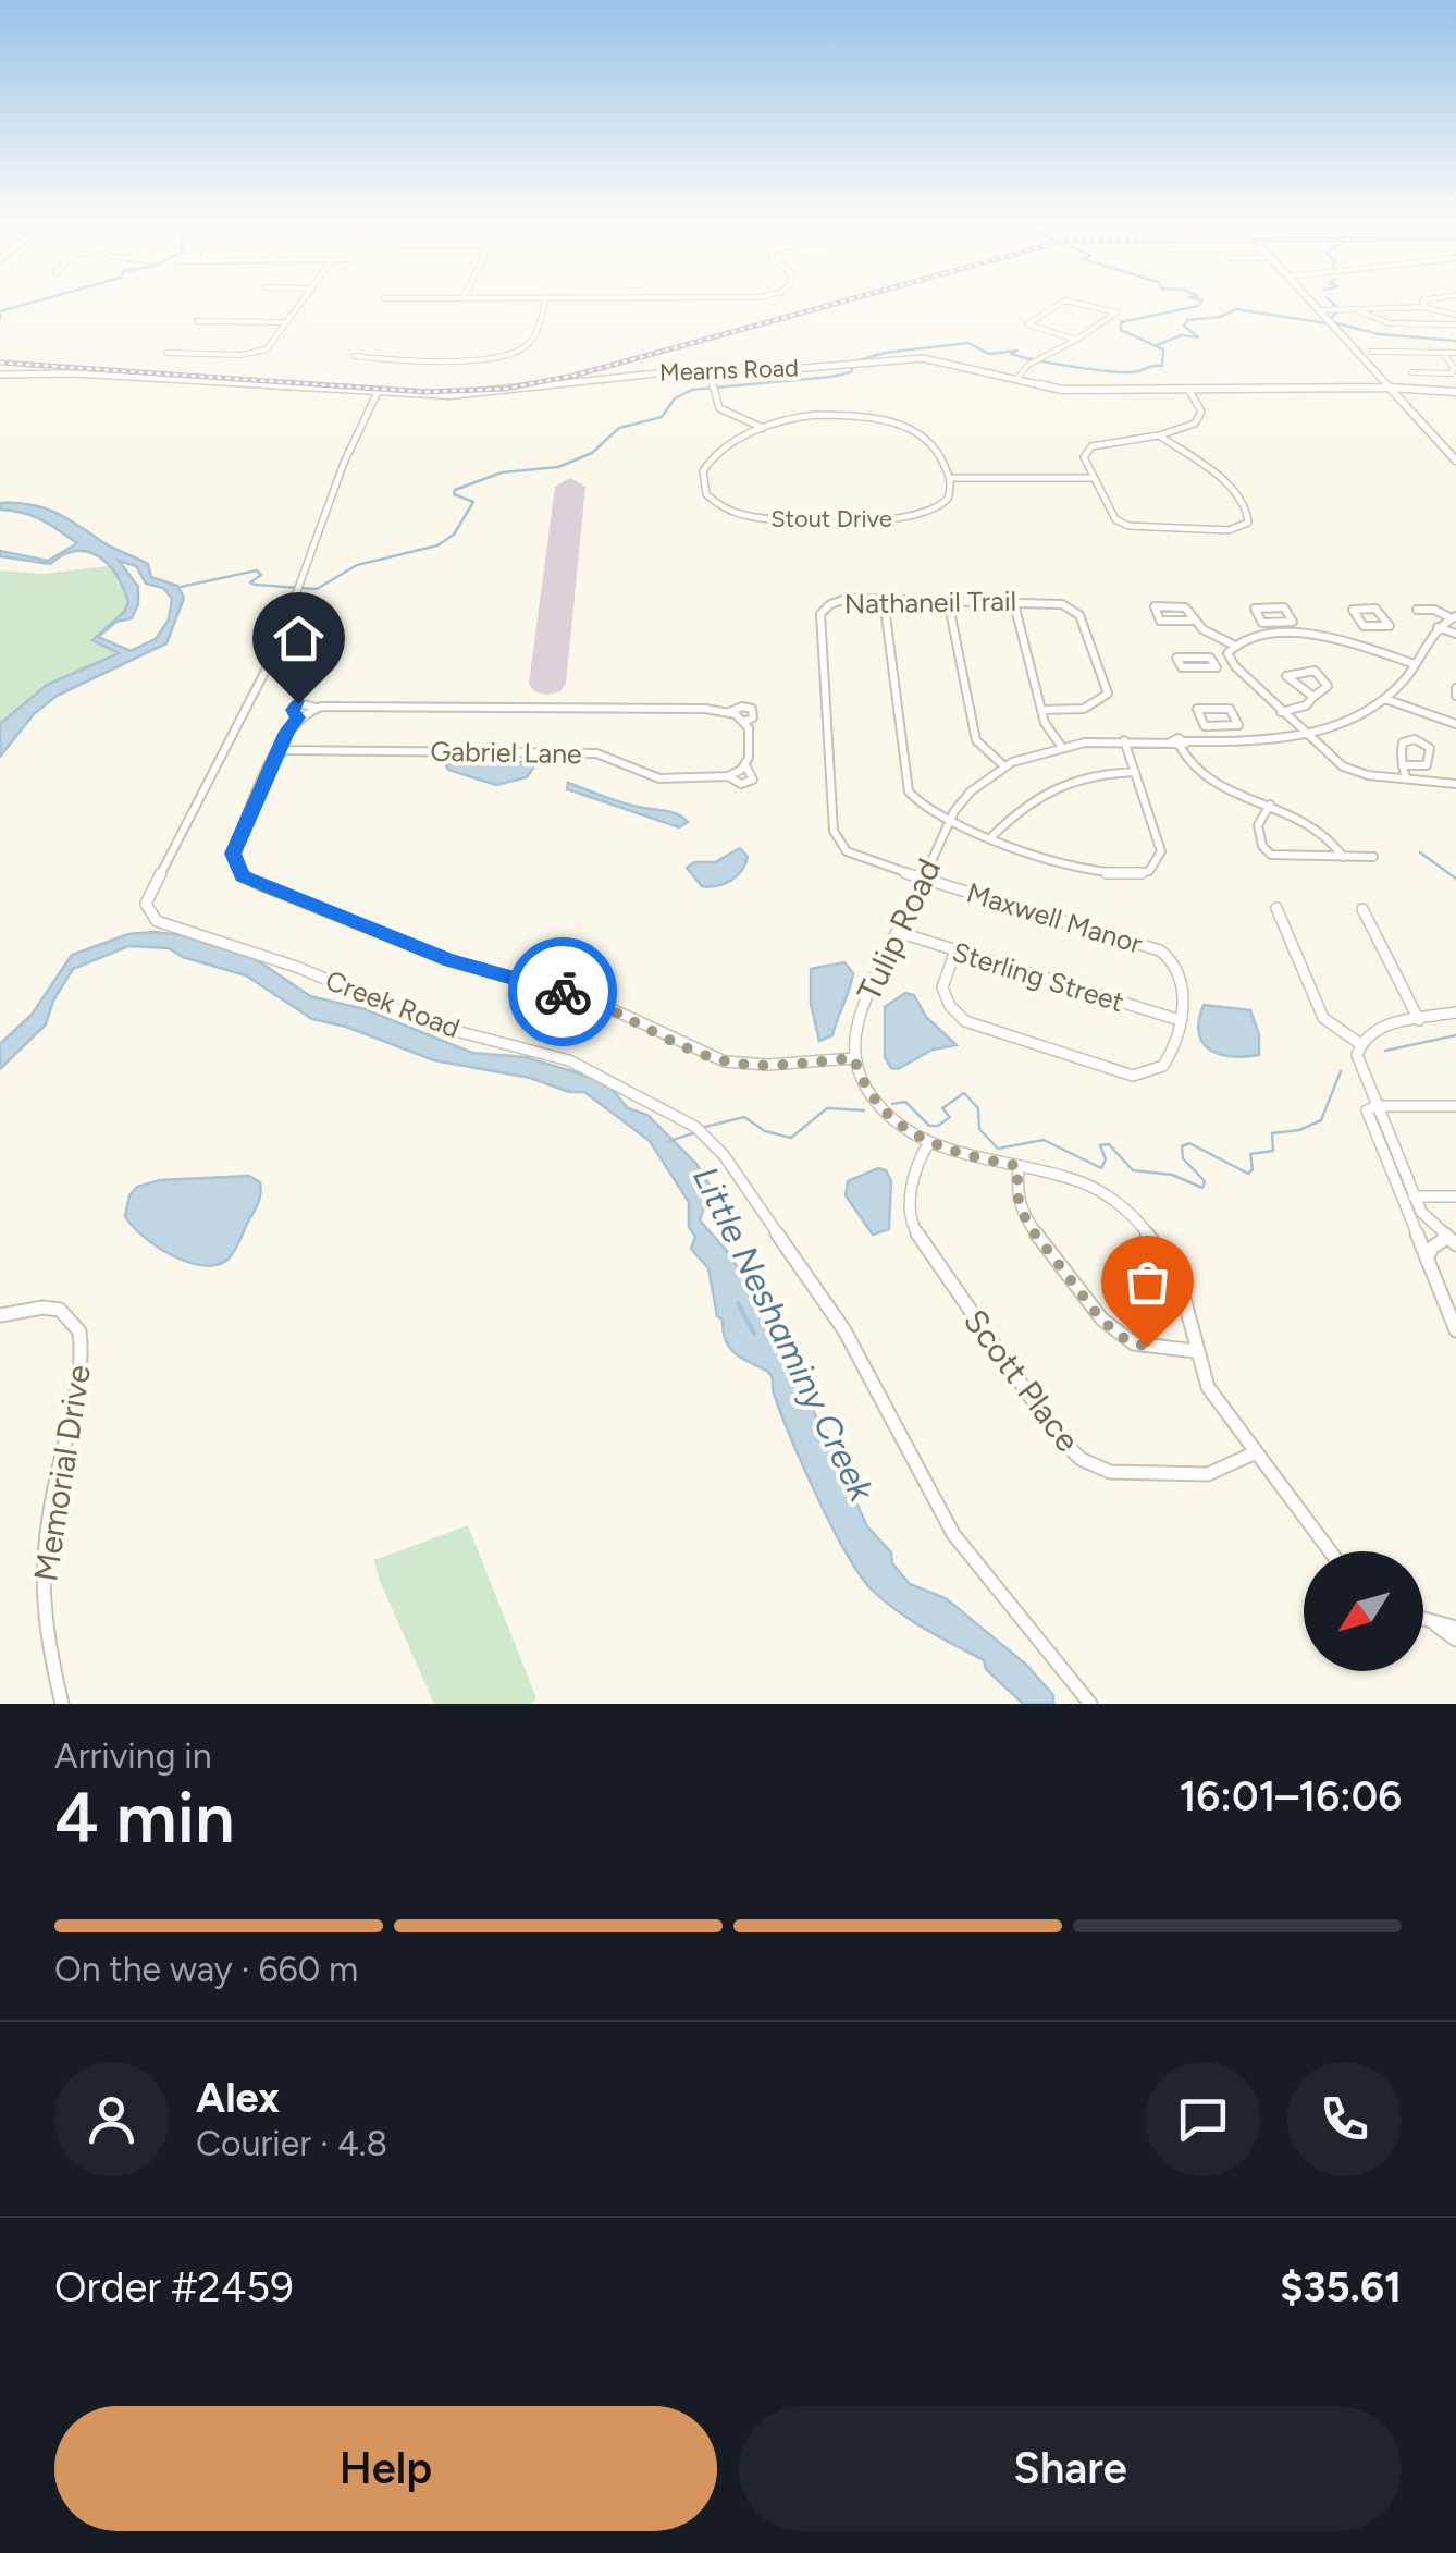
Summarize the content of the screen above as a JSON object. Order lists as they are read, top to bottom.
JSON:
{
  "streets": {
    "street": [
      "Mearns Road",
      "Stout Drive",
      "Nathaneil Trail",
      "Gabriel Lane",
      "Maxwell Manor",
      "Tulip Road",
      "Sterling Street",
      "Creek Road",
      "Scott Place",
      "Memorial Drive"
    ]
  },
  "crossings": [
    ["Mearns Road", "Creek Road"],
    ["Nathaneil Trail", "Maxwell Manor"],
    ["Nathaneil Trail", "Tulip Road"],
    ["Gabriel Lane", "Tulip Road"],
    ["Maxwell Manor", "Tulip Road"],
    ["Maxwell Manor", "Sterling Street"],
    ["Tulip Road", "Sterling Street"]
  ],
  "water": ["Little Neshaminy Creek"],
  "north": "bottom left",
  "page": {
    "heading": ["4 min", "Arriving in", "16:01–16:06"],
    "panel": [
      "Alex",
      "Courier · 4.8",
      "Order #2459",
      "$35.61"
    ],
    "bar": "On the way · 660 m",
    "buttons": ["Help", "Share"]
  }
}
